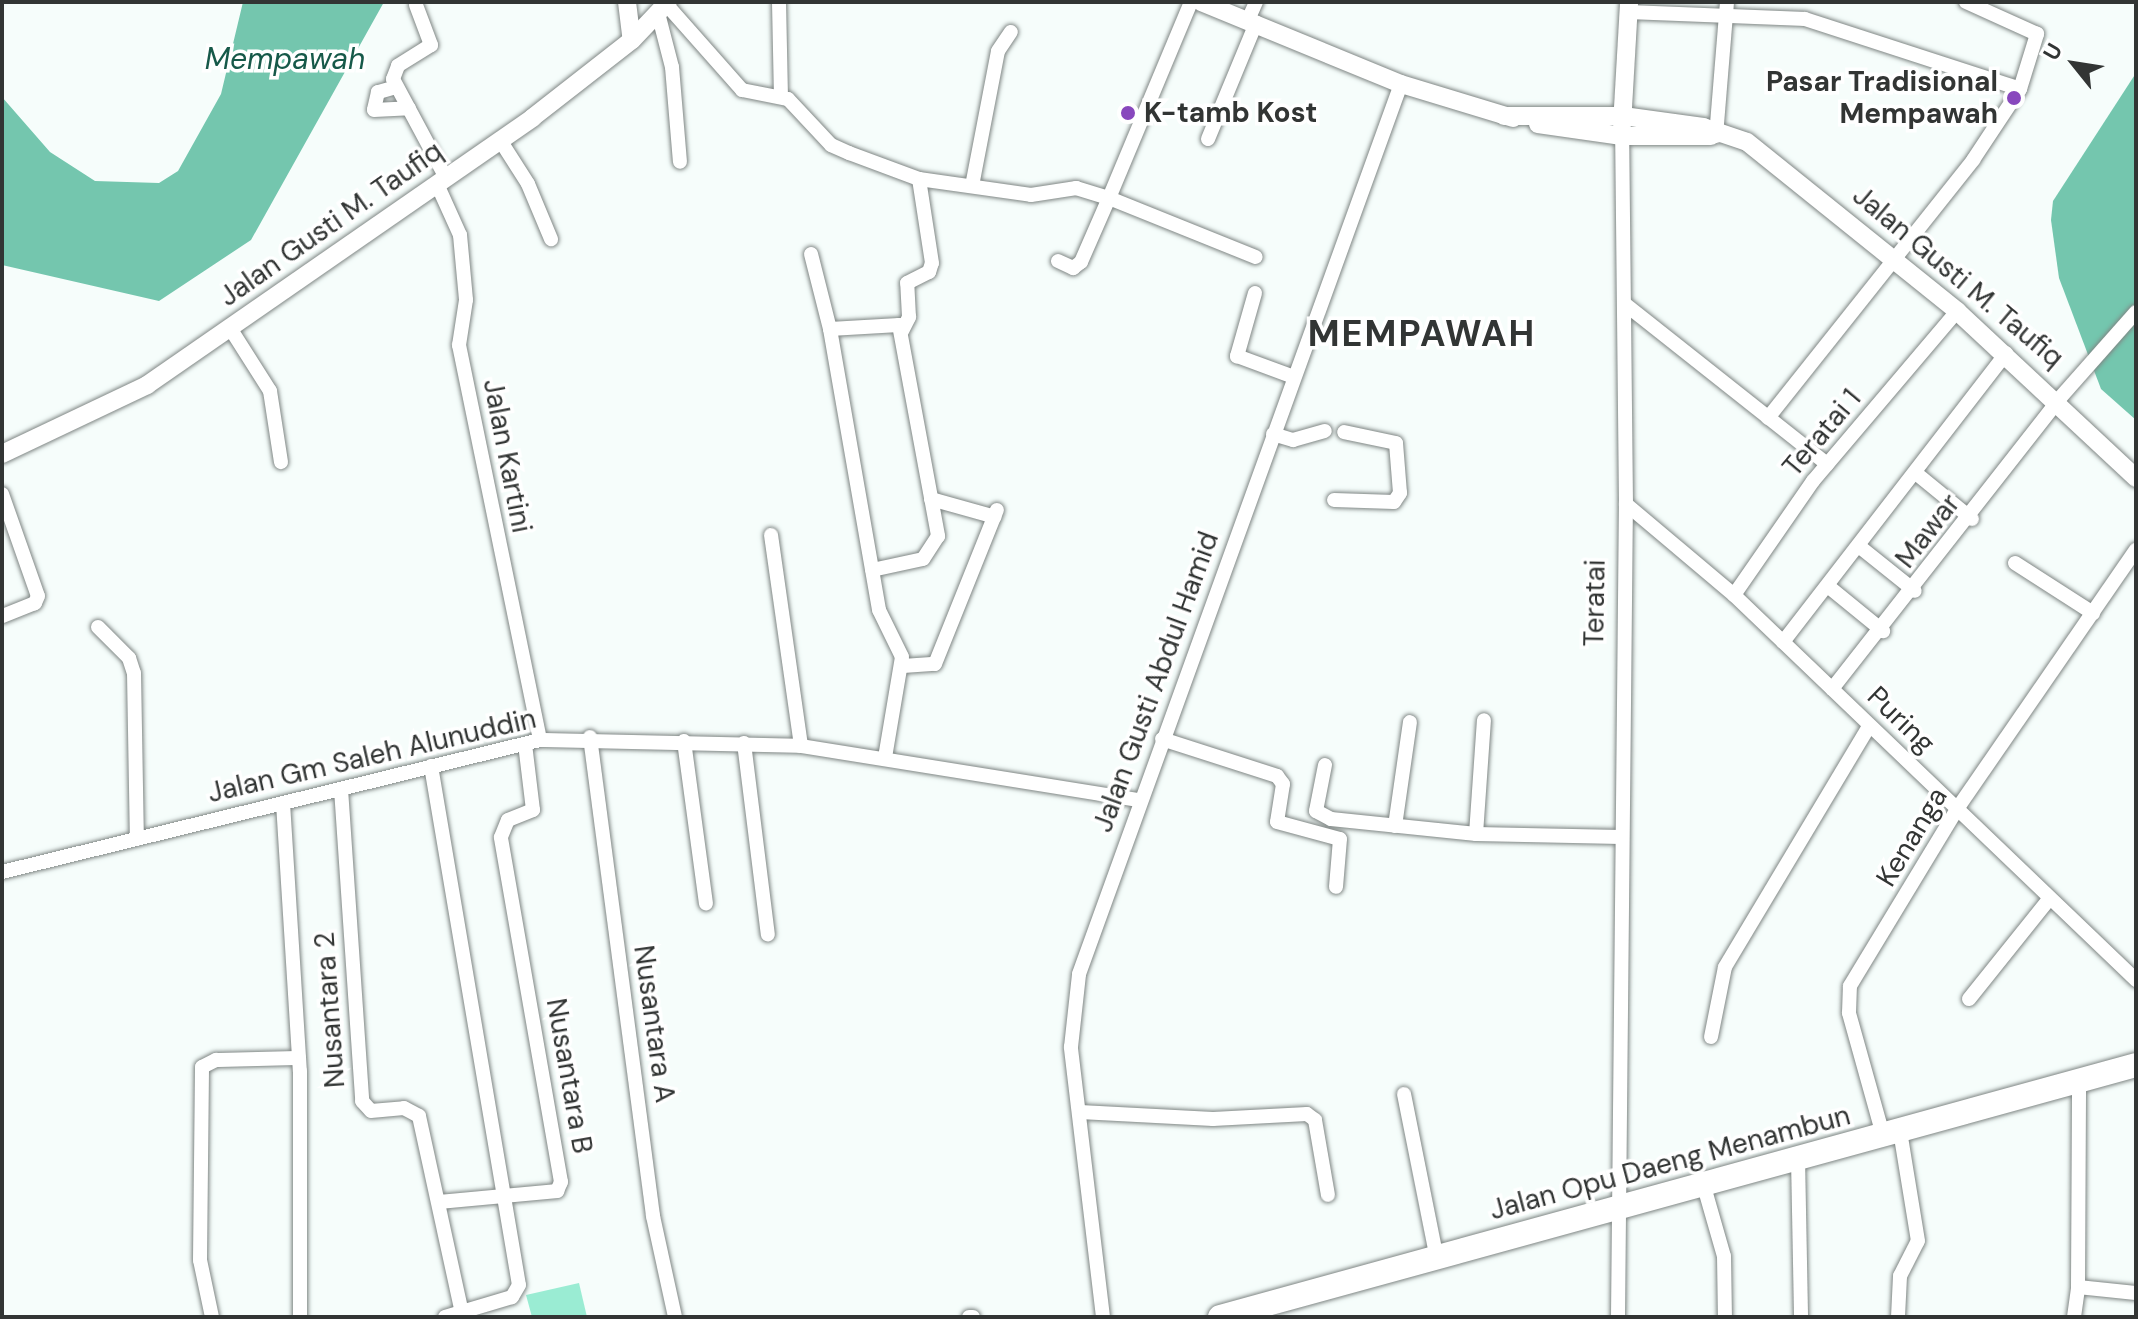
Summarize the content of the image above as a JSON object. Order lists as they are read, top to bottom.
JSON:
{
  "streets": {
    "highway": ["Jalan Opu Daeng Menambun"],
    "main road": ["Jalan Gusti M. Taufiq", "Teratai"],
    "street": [
      "Teratai 1",
      "Jalan Kartini",
      "Mawar",
      "Jalan Gusti Abdul Hamid",
      "Puring",
      "Jalan Gm Saleh Alunuddin",
      "Kenanga",
      "Nusantara 2",
      "Nusantara A",
      "Nusantara B"
    ]
  },
  "crossings": [
    ["Jalan Gusti M. Taufiq", "Teratai 1"],
    ["Jalan Gusti M. Taufiq", "Jalan Kartini"],
    ["Jalan Gusti M. Taufiq", "Mawar"],
    ["Jalan Gusti M. Taufiq", "Teratai"],
    ["Jalan Gusti M. Taufiq", "Jalan Gusti Abdul Hamid"],
    ["Teratai 1", "Puring"],
    ["Jalan Kartini", "Jalan Gm Saleh Alunuddin"],
    ["Jalan Kartini", "Nusantara B"],
    ["Mawar", "Puring"],
    ["Teratai", "Puring"],
    ["Teratai", "Jalan Opu Daeng Menambun"],
    ["Jalan Gusti Abdul Hamid", "Jalan Gm Saleh Alunuddin"],
    ["Puring", "Kenanga"],
    ["Jalan Gm Saleh Alunuddin", "Nusantara 2"],
    ["Jalan Gm Saleh Alunuddin", "Nusantara A"],
    ["Jalan Gm Saleh Alunuddin", "Nusantara B"],
    ["Kenanga", "Jalan Opu Daeng Menambun"]
  ],
  "districts": ["MEMPAWAH"],
  "water": ["Mempawah"],
  "places": ["Pasar Tradisional Mempawah", "K-tamb Kost"],
  "north": "top left"
}
